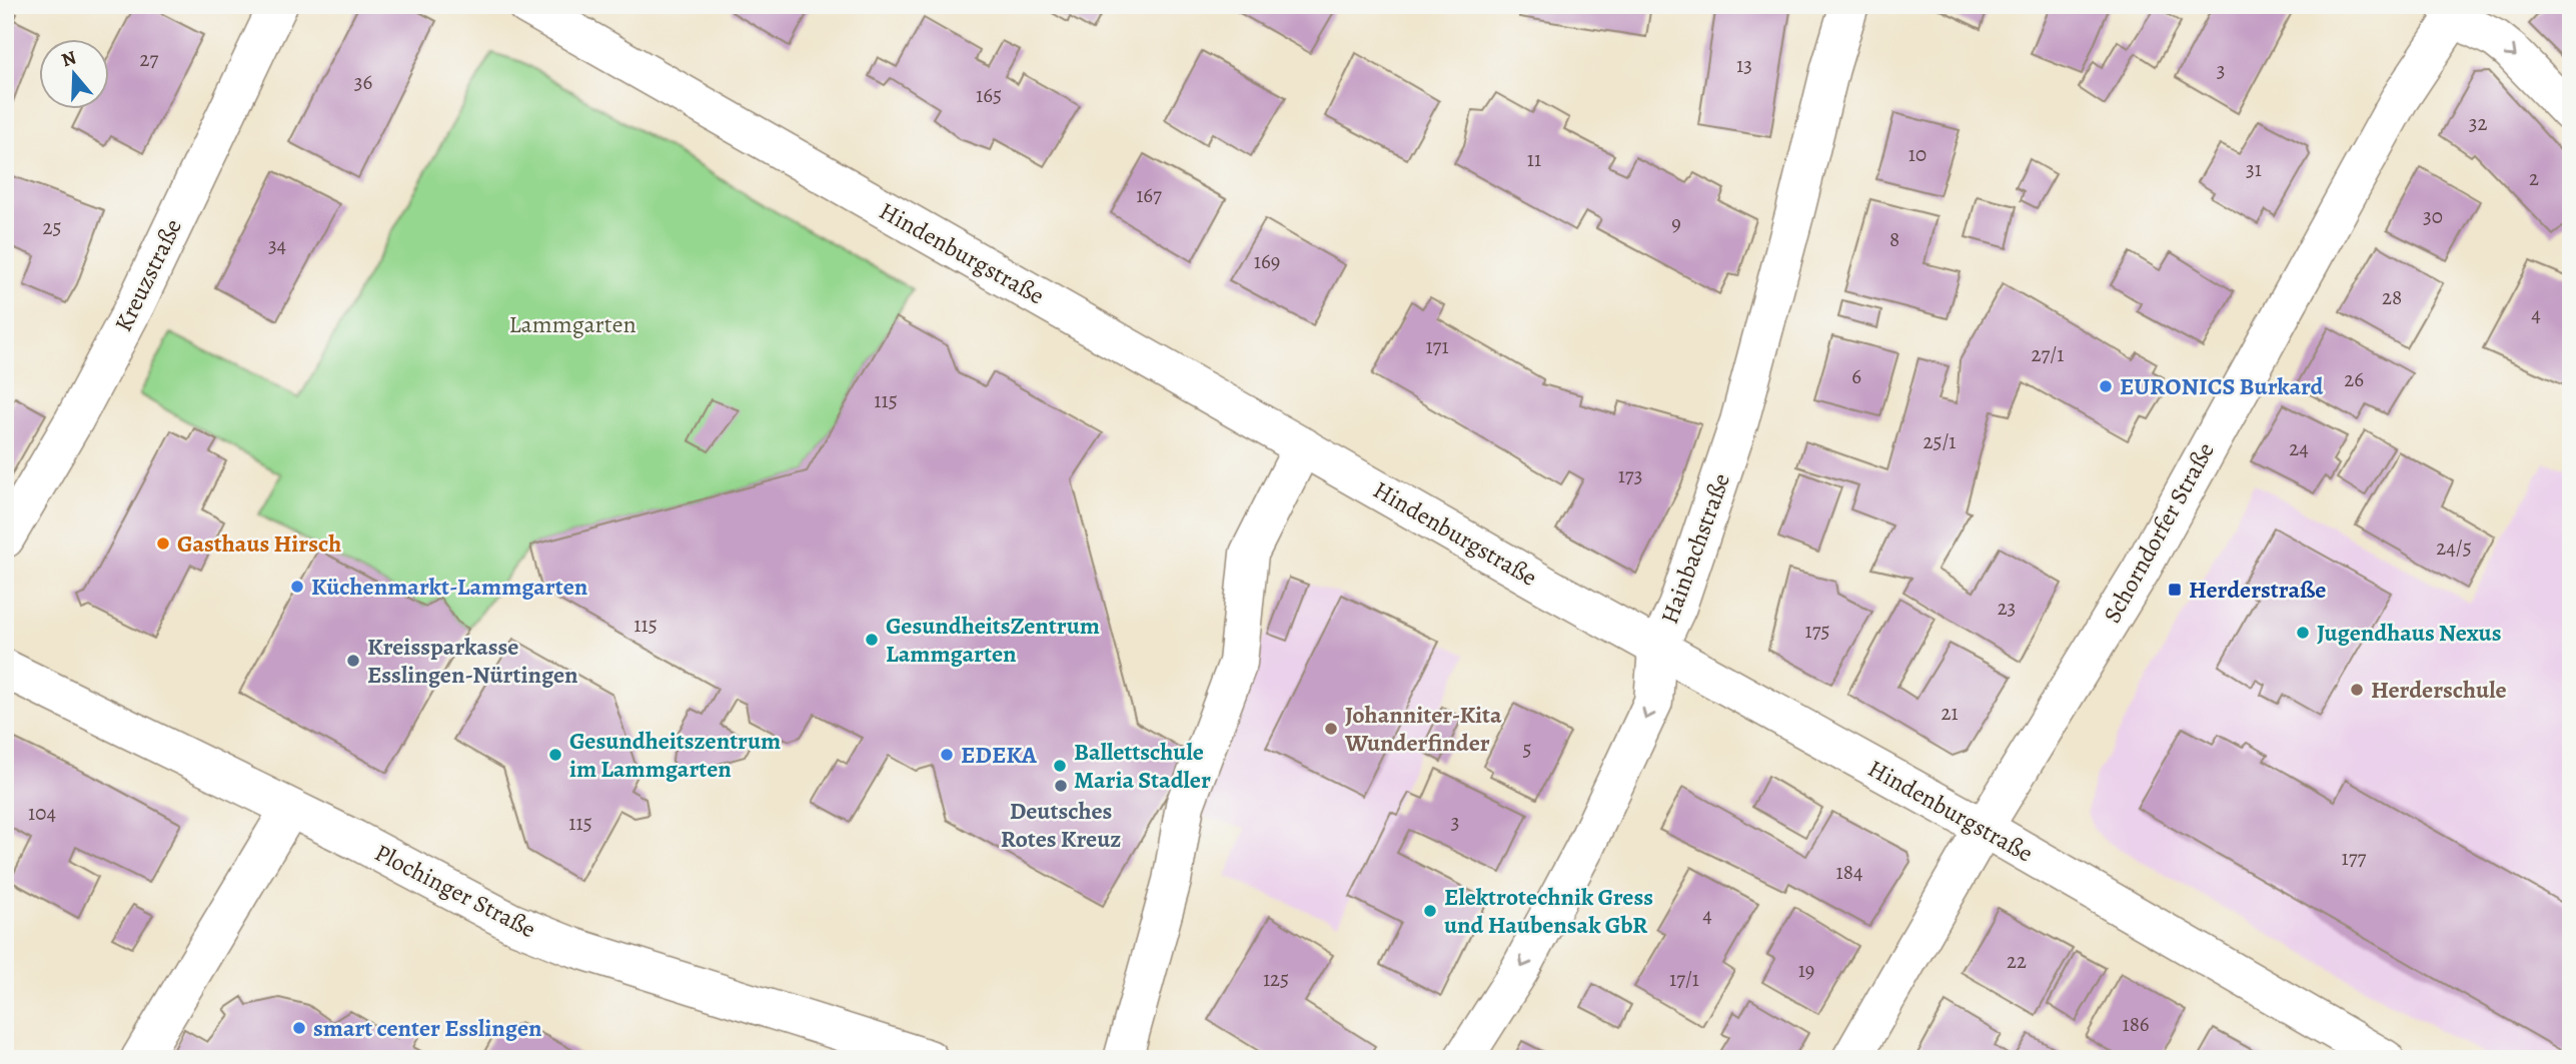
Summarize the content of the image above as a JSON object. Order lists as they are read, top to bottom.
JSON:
{
  "streets": {
    "street": [
      "Hindenburgstraße",
      "Kreuzstraße",
      "Schorndorfer Straße",
      "Hainbachstraße",
      "Plochinger Straße"
    ]
  },
  "crossings": [
    ["Hindenburgstraße", "Schorndorfer Straße"],
    ["Hindenburgstraße", "Hainbachstraße"]
  ],
  "one_way": ["Hainbachstraße"],
  "parks": ["Lammgarten"],
  "places": {
    "other": [
      "EURONICS Burkard",
      "Gasthaus Hirsch",
      "Küchenmarkt-Lammgarten",
      "Jugendhaus Nexus",
      "GesundheitsZentrum Lammgarten",
      "Kreissparkasse Esslingen-Nürtingen",
      "Herderschule",
      "Johanniter-Kita Wunderfinder",
      "Gesundheitszentrum im Lammgarten",
      "EDEKA",
      "Ballettschule Maria Stadler",
      "Deutsches Rotes Kreuz",
      "Elektrotechnik Gress und Haubensak GbR",
      "smart center Esslingen"
    ],
    "transit": ["Herderstraße"]
  },
  "house_numbers": [
    "27",
    "13",
    "3",
    "36",
    "165",
    "32",
    "10",
    "11",
    "31",
    "2",
    "167",
    "30",
    "9",
    "25",
    "8",
    "34",
    "169",
    "28",
    "4",
    "171",
    "27/1",
    "6",
    "26",
    "115",
    "25/1",
    "24",
    "173",
    "24/5",
    "23",
    "115",
    "175",
    "21",
    "5",
    "104",
    "3",
    "115",
    "177",
    "184",
    "4",
    "22",
    "19",
    "125",
    "17/1",
    "186"
  ],
  "north": "top"
}
